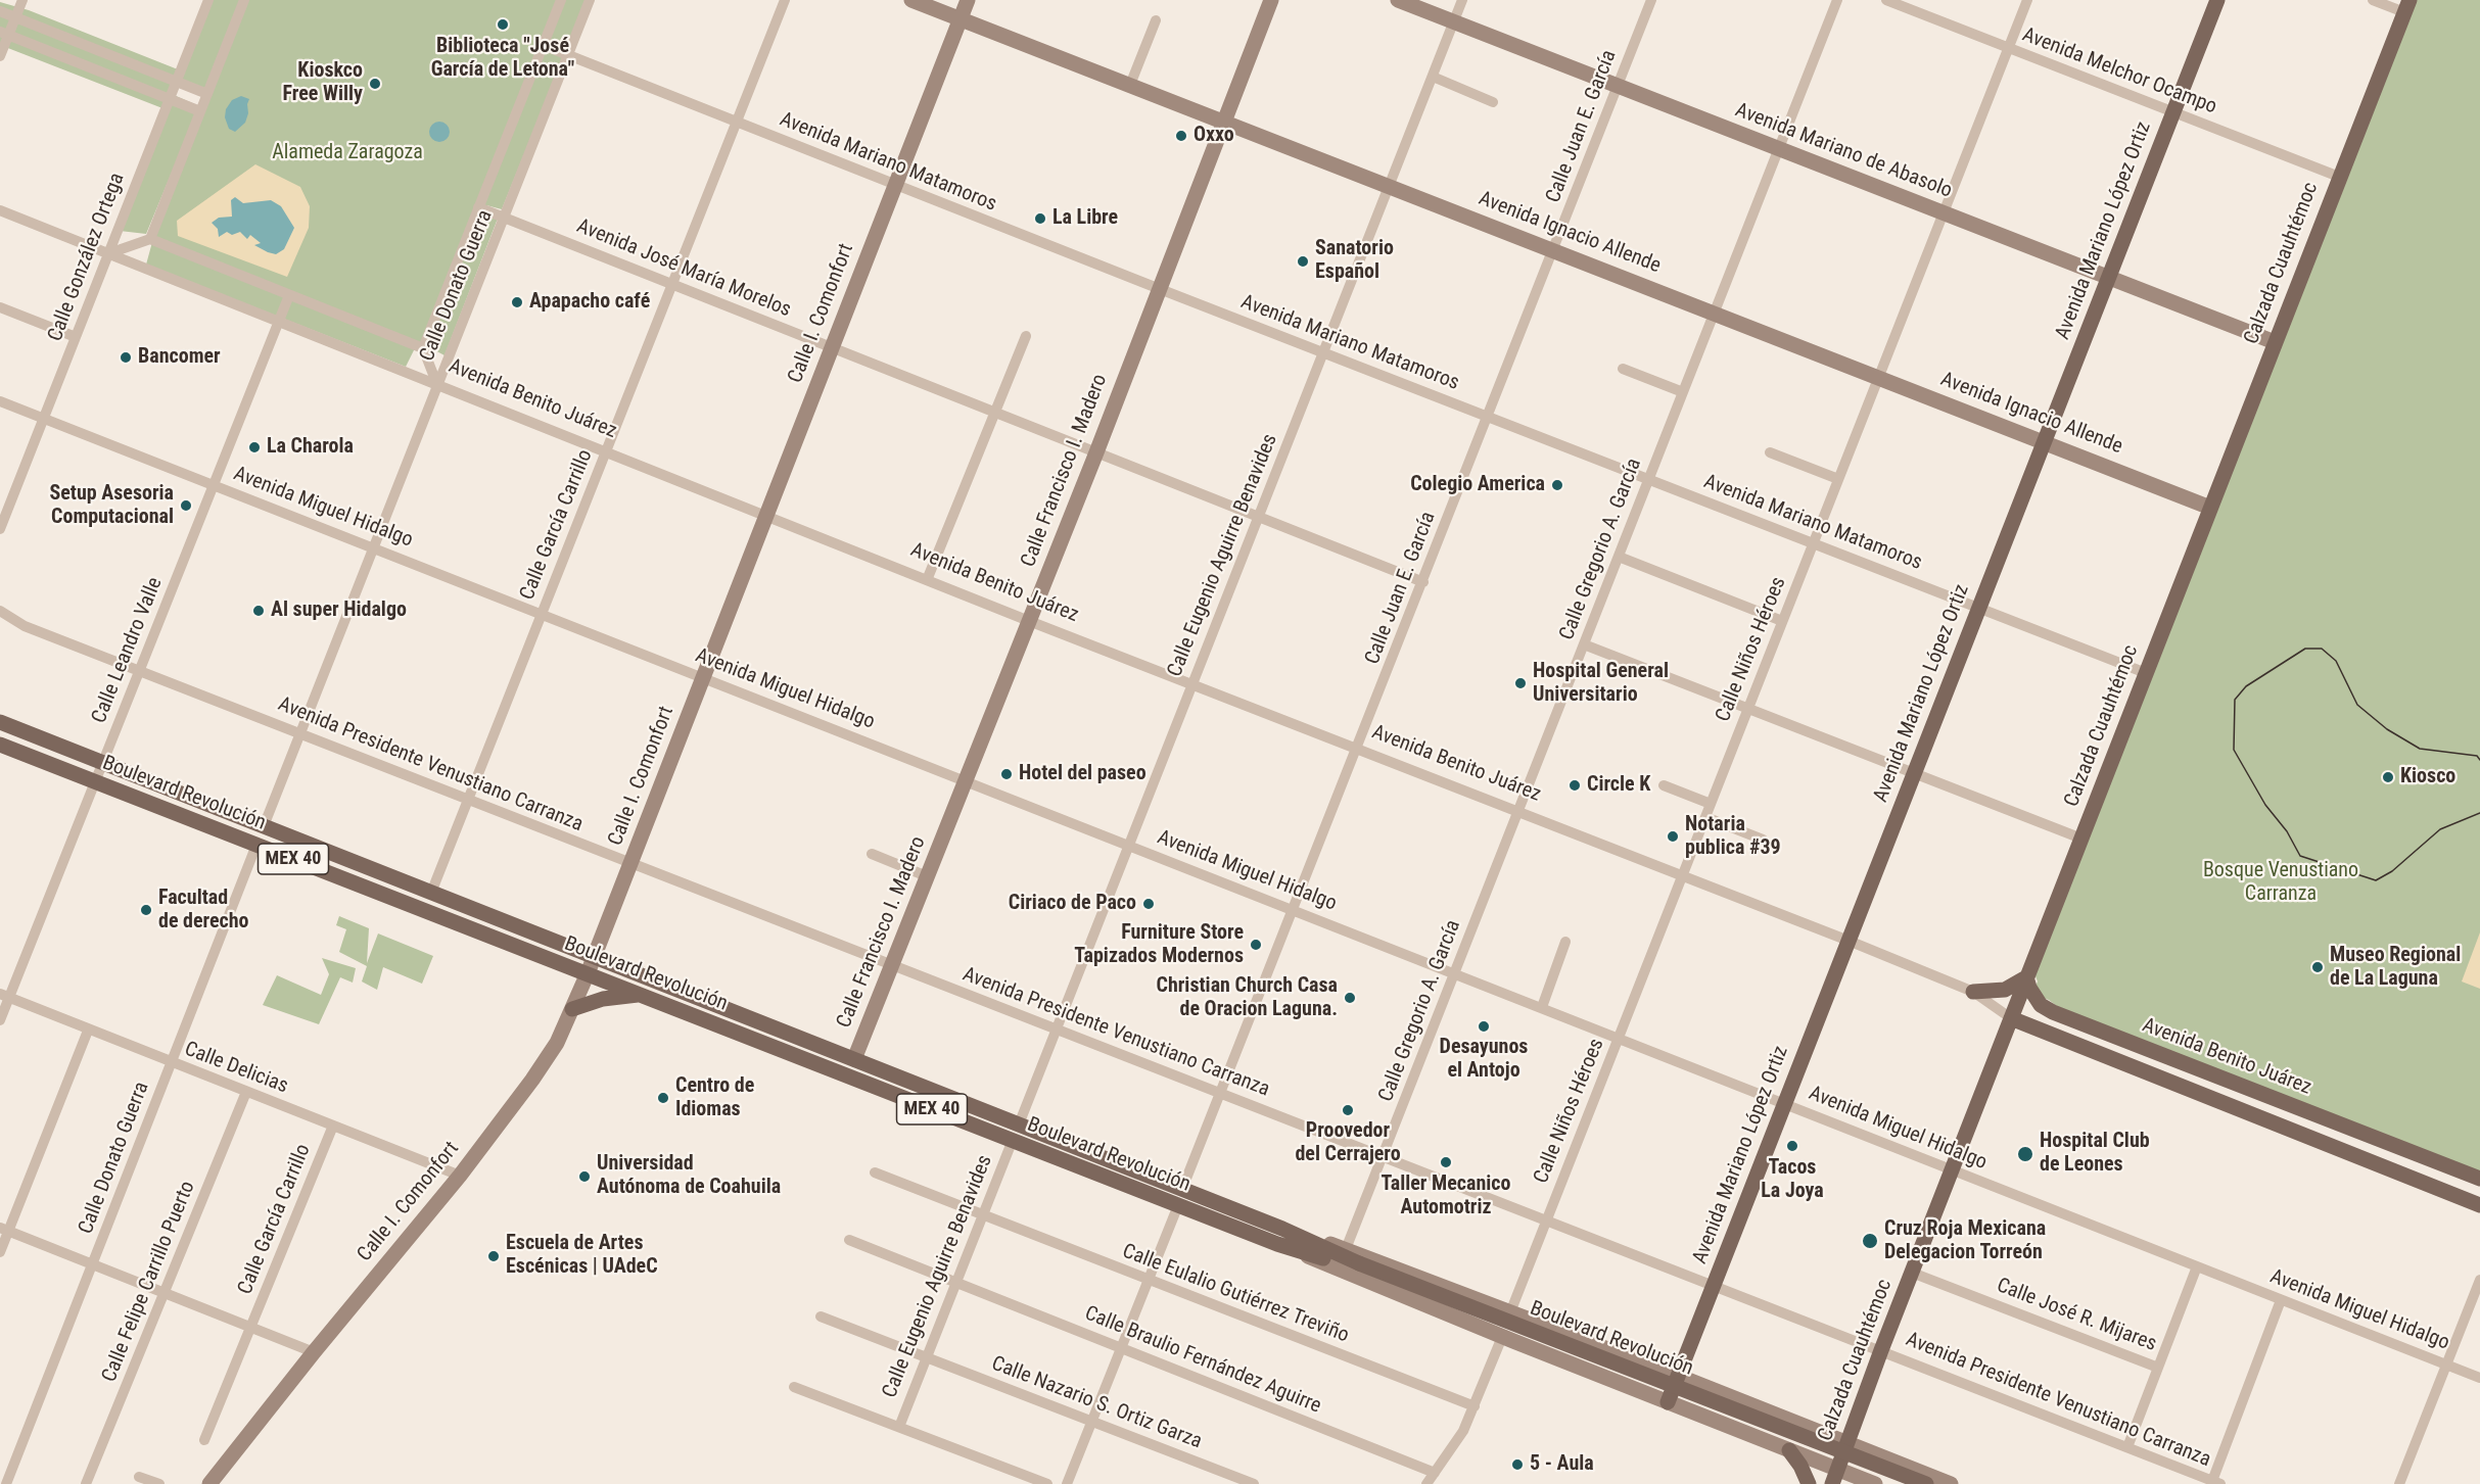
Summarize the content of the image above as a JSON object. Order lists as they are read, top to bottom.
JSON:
{
  "streets": {
    "main road": [
      "Avenida Mariano López Ortiz",
      "Calzada Cuauhtémoc",
      "Avenida Benito Juárez",
      "Boulevard Revolución",
      "MEX 40"
    ],
    "street": [
      "Avenida Melchor Ocampo",
      "Calle Juan E. García",
      "Avenida Mariano de Abasolo",
      "Avenida Mariano Matamoros",
      "Avenida Ignacio Allende",
      "Calle González Ortega",
      "Avenida José María Morelos",
      "Calle Donato Guerra",
      "Calle I. Comonfort",
      "Calle Francisco I. Madero",
      "Avenida Miguel Hidalgo",
      "Calle García Carrillo",
      "Calle Gregorio A. García",
      "Calle Eugenio Aguirre Benavides",
      "Calle Niños Héroes",
      "Calle Leandro Valle",
      "Avenida Presidente Venustiano Carranza",
      "Calle Delicias",
      "Calle Felipe Carrillo Puerto",
      "Calle Eulalio Gutiérrez Treviño",
      "Calle José R. Mijares",
      "Calle Braulio Fernández Aguirre",
      "Calle Nazario S. Ortiz Garza"
    ]
  },
  "crossings": [
    ["Avenida Melchor Ocampo", "Avenida Mariano López Ortiz"],
    ["Avenida Melchor Ocampo", "Calzada Cuauhtémoc"],
    ["Avenida Melchor Ocampo", "Calle Niños Héroes"],
    ["Calle Juan E. García", "Avenida Mariano de Abasolo"],
    ["Calle Juan E. García", "Avenida Mariano Matamoros"],
    ["Calle Juan E. García", "Avenida Ignacio Allende"],
    ["Calle Juan E. García", "Avenida José María Morelos"],
    ["Calle Juan E. García", "Avenida Benito Juárez"],
    ["Calle Juan E. García", "Avenida Miguel Hidalgo"],
    ["Calle Juan E. García", "Avenida Presidente Venustiano Carranza"],
    ["Calle Juan E. García", "MEX 40"],
    ["Avenida Mariano de Abasolo", "Avenida Mariano López Ortiz"],
    ["Avenida Mariano de Abasolo", "Calzada Cuauhtémoc"],
    ["Avenida Mariano de Abasolo", "Calle Gregorio A. García"],
    ["Avenida Mariano de Abasolo", "Calle Eugenio Aguirre Benavides"],
    ["Avenida Mariano de Abasolo", "Calle Niños Héroes"],
    ["Avenida Mariano Matamoros", "Avenida Mariano López Ortiz"],
    ["Avenida Mariano Matamoros", "Calzada Cuauhtémoc"],
    ["Avenida Mariano Matamoros", "Calle Donato Guerra"],
    ["Avenida Mariano Matamoros", "Calle I. Comonfort"],
    ["Avenida Mariano Matamoros", "Calle Francisco I. Madero"],
    ["Avenida Mariano Matamoros", "Calle García Carrillo"],
    ["Avenida Mariano Matamoros", "Calle Gregorio A. García"],
    ["Avenida Mariano Matamoros", "Calle Eugenio Aguirre Benavides"],
    ["Avenida Mariano Matamoros", "Calle Niños Héroes"],
    ["Avenida Mariano López Ortiz", "Avenida Ignacio Allende"],
    ["Avenida Mariano López Ortiz", "Avenida Benito Juárez"],
    ["Avenida Mariano López Ortiz", "Avenida Miguel Hidalgo"],
    ["Avenida Mariano López Ortiz", "Avenida Presidente Venustiano Carranza"],
    ["Avenida Mariano López Ortiz", "Boulevard Revolución"],
    ["Avenida Mariano López Ortiz", "MEX 40"],
    ["Avenida Ignacio Allende", "Calzada Cuauhtémoc"],
    ["Avenida Ignacio Allende", "Calle I. Comonfort"],
    ["Avenida Ignacio Allende", "Calle Francisco I. Madero"],
    ["Avenida Ignacio Allende", "Calle Gregorio A. García"],
    ["Avenida Ignacio Allende", "Calle Eugenio Aguirre Benavides"],
    ["Avenida Ignacio Allende", "Calle Niños Héroes"],
    ["Calle González Ortega", "Avenida Benito Juárez"],
    ["Calle González Ortega", "Avenida Miguel Hidalgo"],
    ["Calzada Cuauhtémoc", "Avenida Benito Juárez"],
    ["Calzada Cuauhtémoc", "Avenida Miguel Hidalgo"],
    ["Calzada Cuauhtémoc", "Avenida Presidente Venustiano Carranza"],
    ["Calzada Cuauhtémoc", "Boulevard Revolución"],
    ["Calzada Cuauhtémoc", "MEX 40"],
    ["Calzada Cuauhtémoc", "Calle José R. Mijares"],
    ["Avenida José María Morelos", "Calle Donato Guerra"],
    ["Avenida José María Morelos", "Calle I. Comonfort"],
    ["Avenida José María Morelos", "Calle Francisco I. Madero"],
    ["Avenida José María Morelos", "Calle García Carrillo"],
    ["Avenida José María Morelos", "Calle Eugenio Aguirre Benavides"],
    ["Calle Donato Guerra", "Avenida Benito Juárez"],
    ["Calle Donato Guerra", "Avenida Miguel Hidalgo"],
    ["Calle Donato Guerra", "Calle Leandro Valle"],
    ["Calle Donato Guerra", "Avenida Presidente Venustiano Carranza"],
    ["Calle Donato Guerra", "Boulevard Revolución"],
    ["Calle Donato Guerra", "MEX 40"],
    ["Calle Donato Guerra", "Calle Delicias"],
    ["Calle I. Comonfort", "Avenida Benito Juárez"],
    ["Calle I. Comonfort", "Avenida Miguel Hidalgo"],
    ["Calle I. Comonfort", "Avenida Presidente Venustiano Carranza"],
    ["Calle I. Comonfort", "Boulevard Revolución"],
    ["Calle I. Comonfort", "MEX 40"],
    ["Calle I. Comonfort", "Calle Delicias"],
    ["Avenida Benito Juárez", "Calle Francisco I. Madero"],
    ["Avenida Benito Juárez", "Calle García Carrillo"],
    ["Avenida Benito Juárez", "Calle Gregorio A. García"],
    ["Avenida Benito Juárez", "Calle Eugenio Aguirre Benavides"],
    ["Avenida Benito Juárez", "Calle Niños Héroes"],
    ["Avenida Benito Juárez", "Calle Leandro Valle"],
    ["Calle Francisco I. Madero", "Avenida Miguel Hidalgo"],
    ["Calle Francisco I. Madero", "Avenida Presidente Venustiano Carranza"],
    ["Calle Francisco I. Madero", "MEX 40"],
    ["Avenida Miguel Hidalgo", "Calle García Carrillo"],
    ["Avenida Miguel Hidalgo", "Calle Gregorio A. García"],
    ["Avenida Miguel Hidalgo", "Calle Eugenio Aguirre Benavides"],
    ["Avenida Miguel Hidalgo", "Calle Niños Héroes"],
    ["Avenida Miguel Hidalgo", "Calle Leandro Valle"],
    ["Calle García Carrillo", "Avenida Presidente Venustiano Carranza"],
    ["Calle García Carrillo", "MEX 40"],
    ["Calle García Carrillo", "Calle Delicias"],
    ["Calle Gregorio A. García", "Avenida Presidente Venustiano Carranza"],
    ["Calle Gregorio A. García", "MEX 40"],
    ["Calle Eugenio Aguirre Benavides", "Avenida Presidente Venustiano Carranza"],
    ["Calle Eugenio Aguirre Benavides", "Boulevard Revolución"],
    ["Calle Eugenio Aguirre Benavides", "MEX 40"],
    ["Calle Eugenio Aguirre Benavides", "Calle Eulalio Gutiérrez Treviño"],
    ["Calle Eugenio Aguirre Benavides", "Calle Braulio Fernández Aguirre"],
    ["Calle Eugenio Aguirre Benavides", "Calle Nazario S. Ortiz Garza"],
    ["Calle Niños Héroes", "Avenida Presidente Venustiano Carranza"],
    ["Calle Niños Héroes", "MEX 40"],
    ["Calle Leandro Valle", "Avenida Presidente Venustiano Carranza"],
    ["Calle Leandro Valle", "Boulevard Revolución"],
    ["Calle Leandro Valle", "MEX 40"],
    ["Calle Leandro Valle", "Calle Delicias"],
    ["Boulevard Revolución", "MEX 40"],
    ["Calle Delicias", "Calle Felipe Carrillo Puerto"]
  ],
  "parks": ["Alameda Zaragoza", "Bosque Venustiano Carranza"],
  "places": [
    "Biblioteca \"José García de Letona\"",
    "Kioskco Free Willy",
    "Oxxo",
    "La Libre",
    "Sanatorio Español",
    "Apapacho café",
    "Bancomer",
    "La Charola",
    "Colegio America",
    "Setup Asesoria Computacional",
    "Al super Hidalgo",
    "Hospital General Universitario",
    "Hotel del paseo",
    "Kiosco",
    "Circle K",
    "Notaria publica #39",
    "Ciriaco de Paco",
    "Facultad de derecho",
    "Furniture Store Tapizados Modernos",
    "Museo Regional de La Laguna",
    "Christian Church Casa de Oracion Laguna.",
    "Desayunos el Antojo",
    "Centro de Idiomas",
    "Proovedor del Cerrajero",
    "Tacos La Joya",
    "Hospital Club de Leones",
    "Taller Mecanico Automotriz",
    "Universidad Autónoma de Coahuila",
    "Cruz Roja Mexicana Delegacion Torreón",
    "Escuela de Artes Escénicas | UAdeC",
    "5 - Aula"
  ]
}
